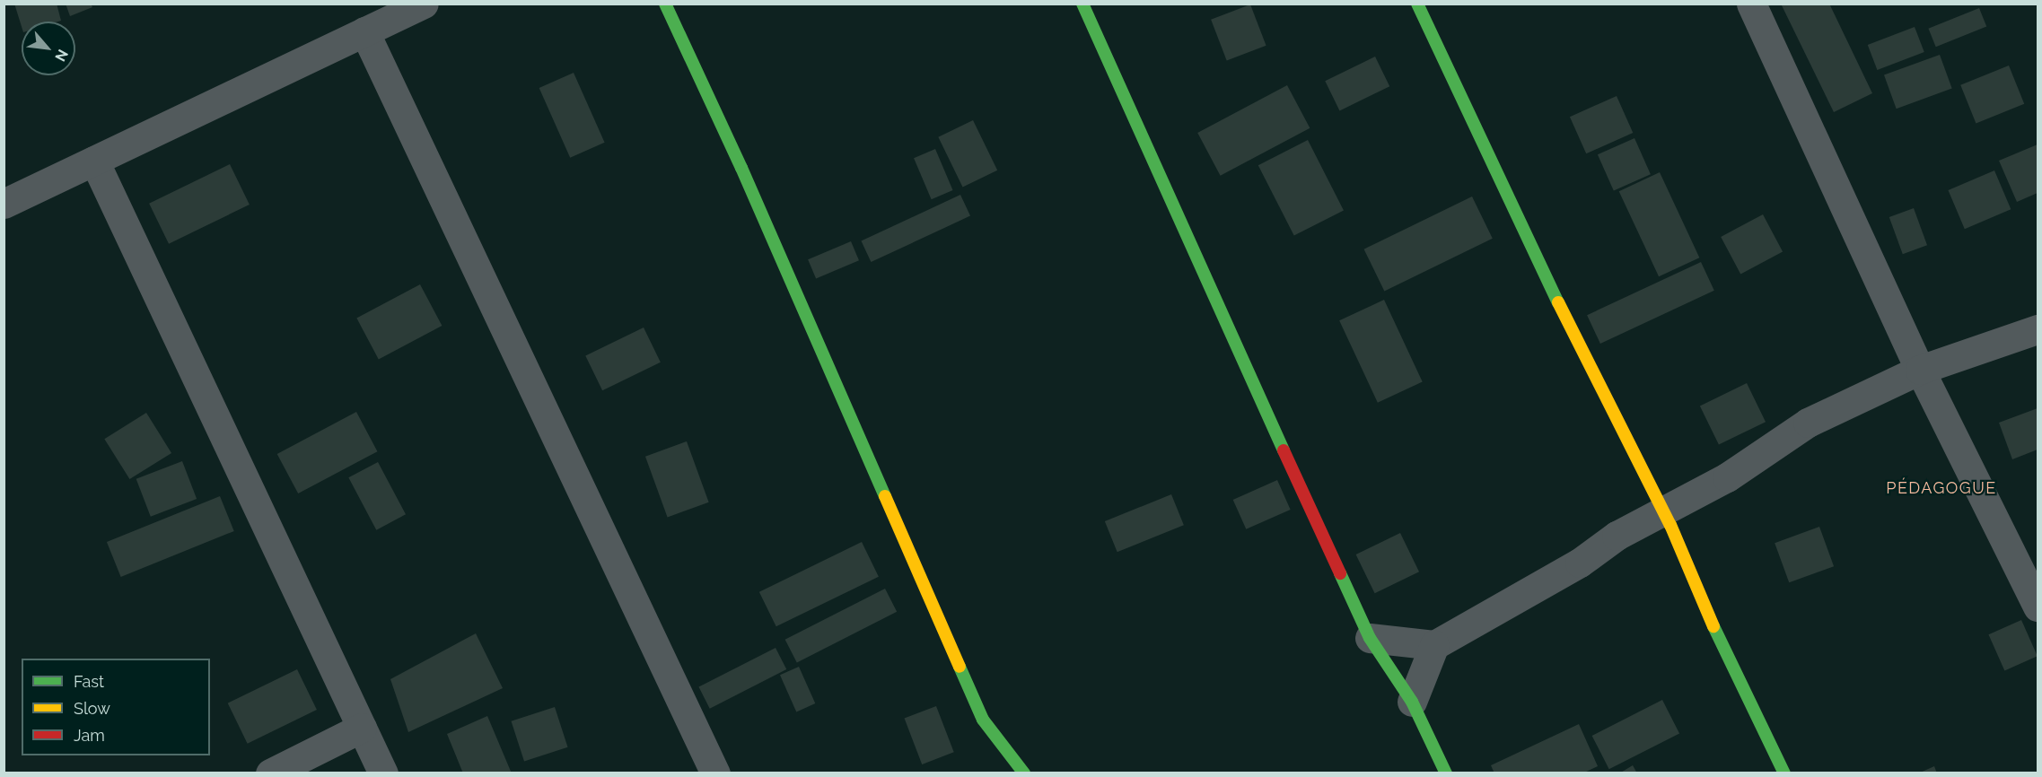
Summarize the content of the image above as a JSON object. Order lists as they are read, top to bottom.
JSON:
{
  "districts": ["PÉDAGOGUE"],
  "legend": ["Fast", "Slow", "Jam"],
  "north": "bottom right"
}
